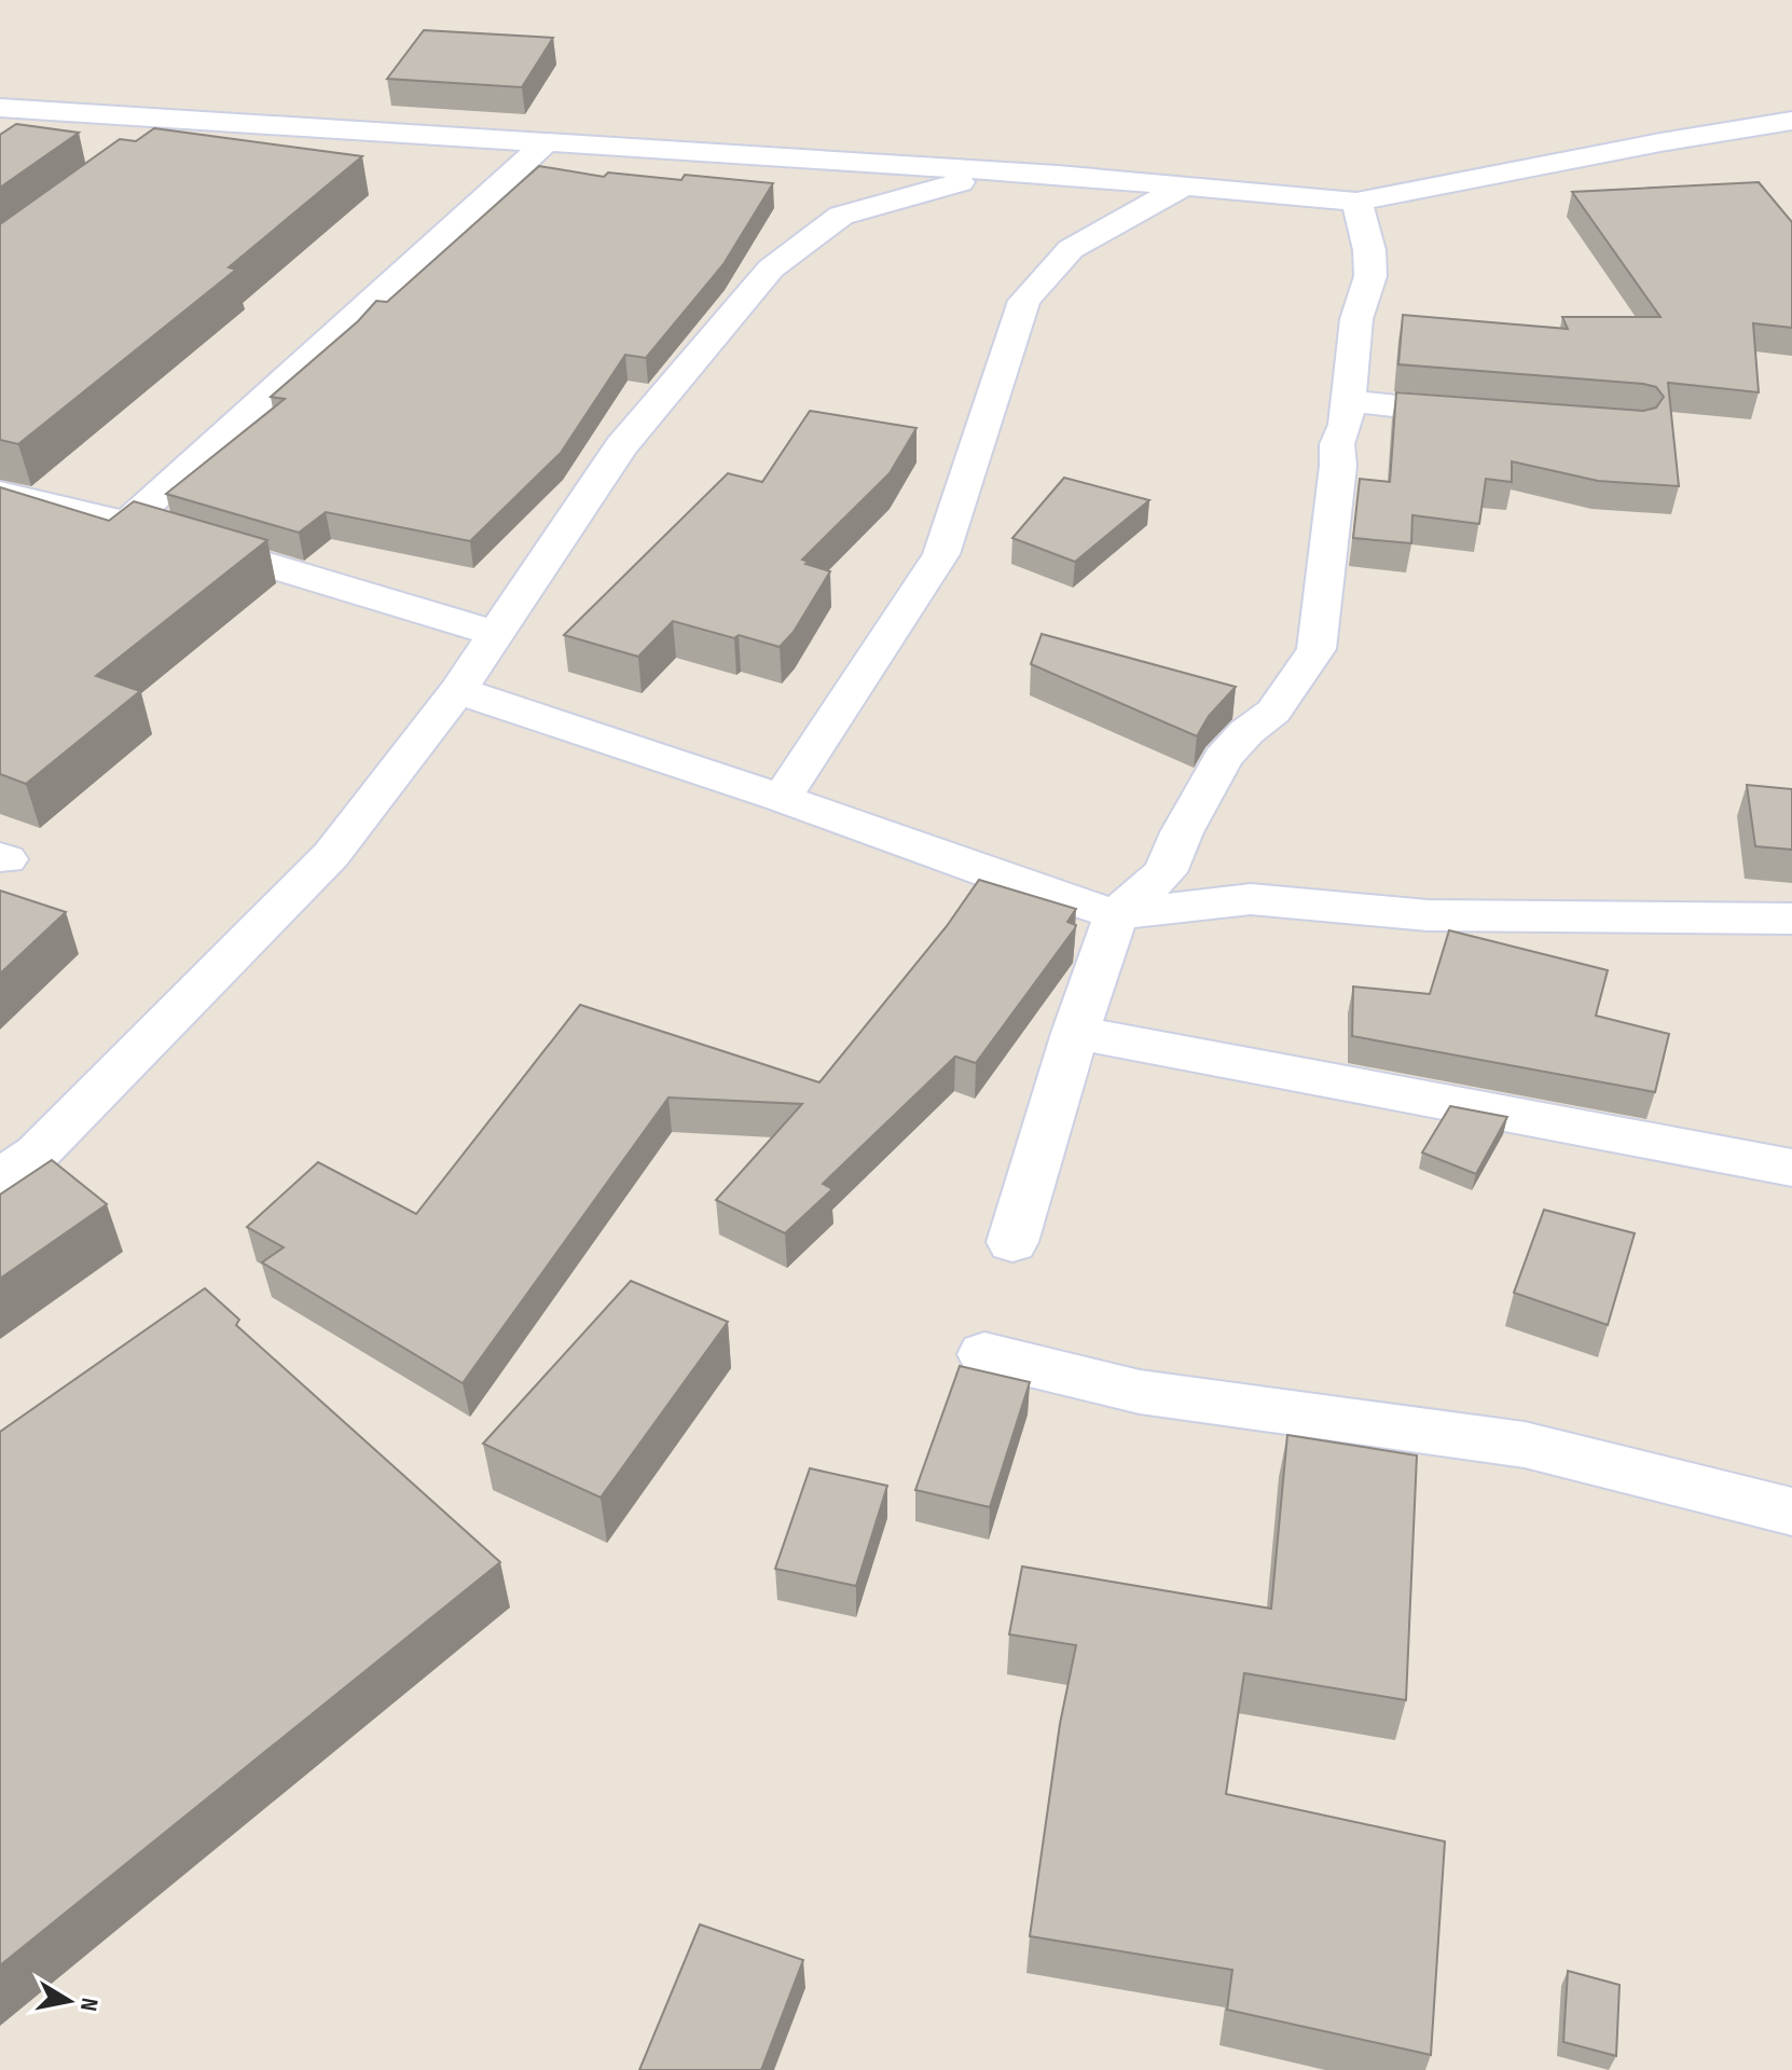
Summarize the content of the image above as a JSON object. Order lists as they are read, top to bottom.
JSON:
{
  "north": "right"
}
